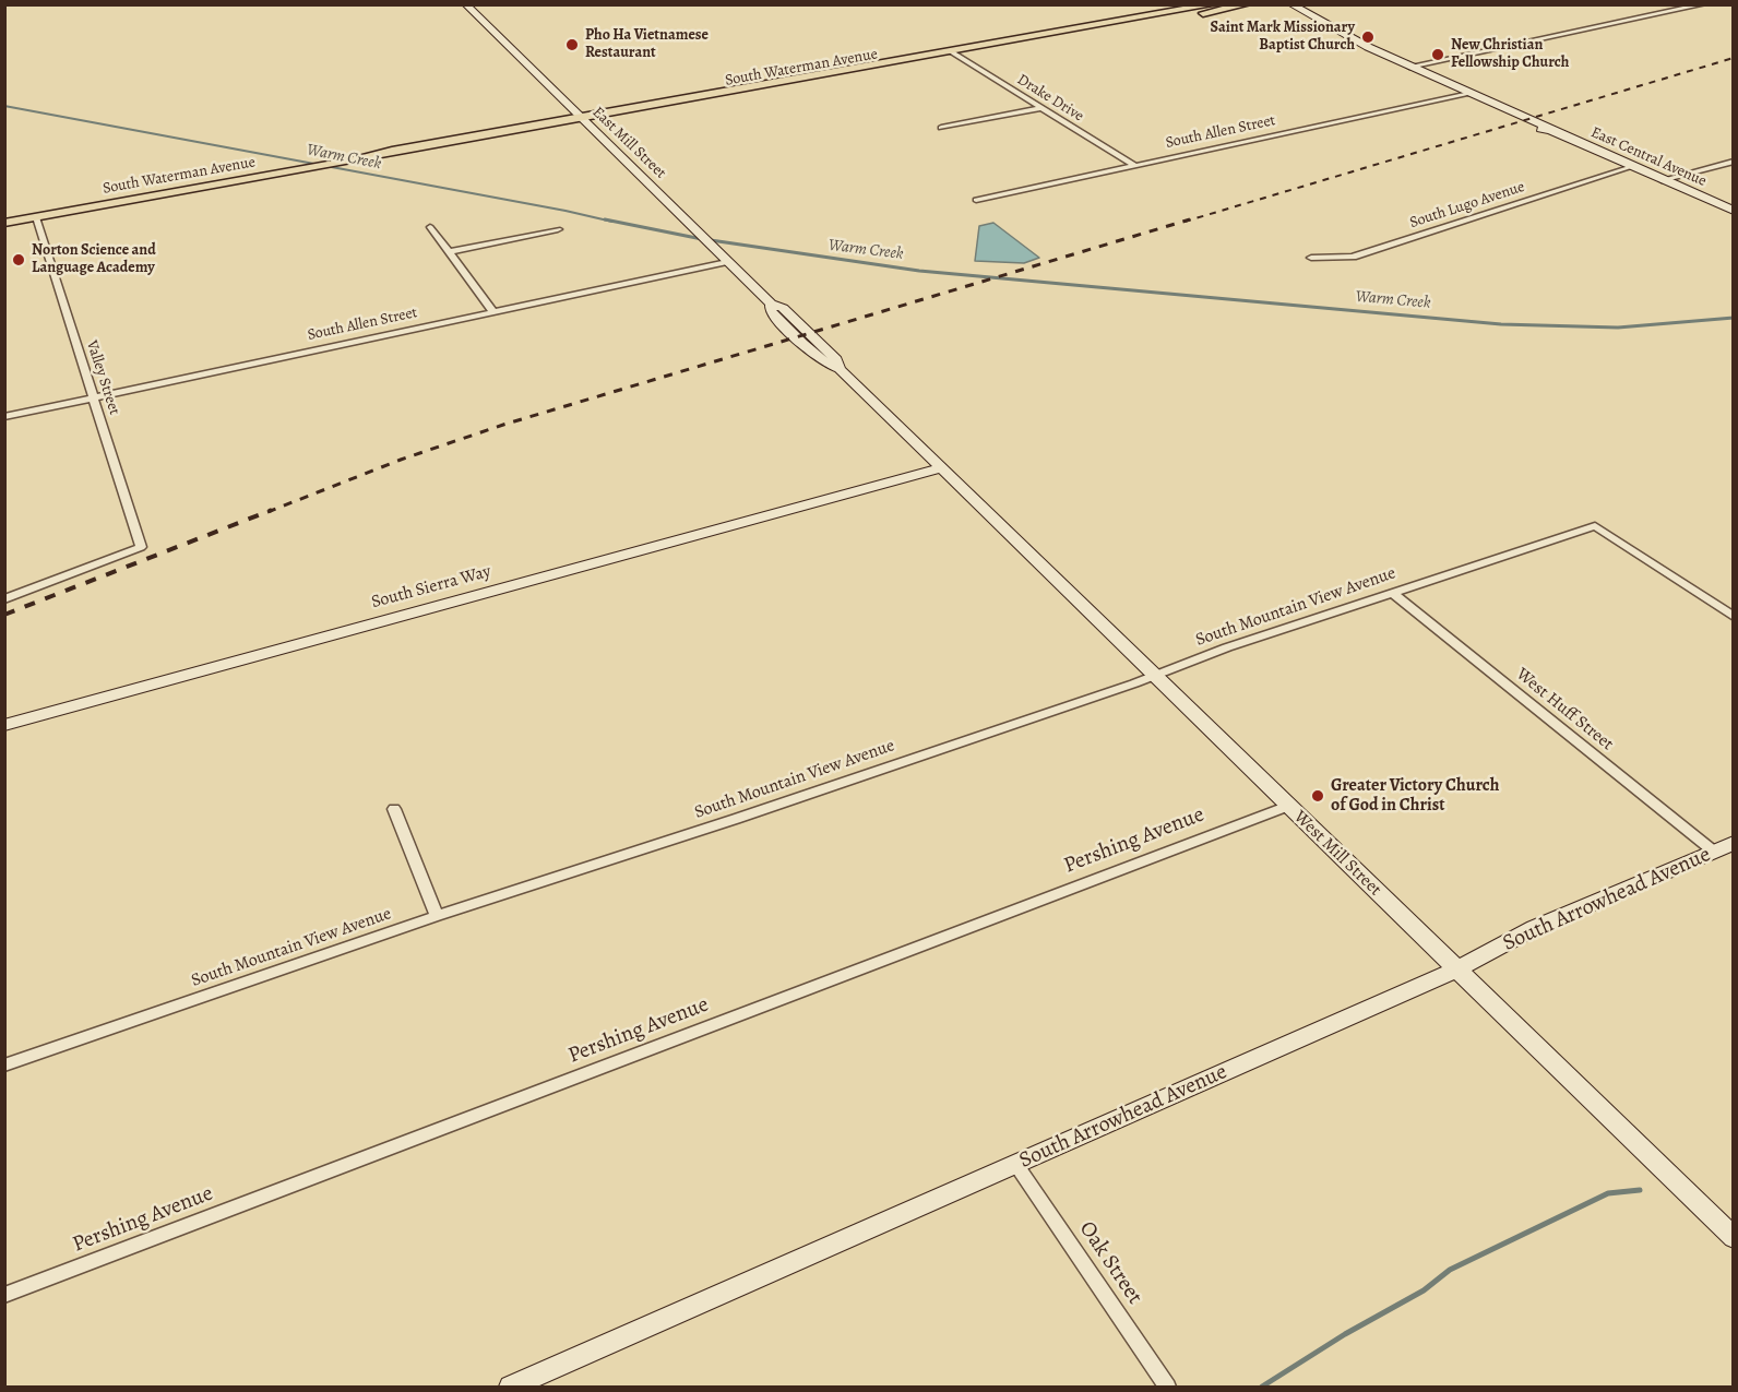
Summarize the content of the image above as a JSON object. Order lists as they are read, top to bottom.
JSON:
{
  "streets": {
    "main road": [
      "South Waterman Avenue",
      "East Mill Street",
      "East Central Avenue",
      "South Sierra Way",
      "West Mill Street",
      "South Arrowhead Avenue"
    ],
    "street": [
      "Drake Drive",
      "South Allen Street",
      "South Lugo Avenue",
      "Valley Street",
      "South Mountain View Avenue",
      "West Huff Street",
      "Pershing Avenue",
      "Oak Street"
    ]
  },
  "crossings": [
    ["South Waterman Avenue", "Drake Drive"],
    ["South Waterman Avenue", "East Mill Street"],
    ["South Waterman Avenue", "Valley Street"],
    ["Drake Drive", "South Allen Street"],
    ["South Allen Street", "East Mill Street"],
    ["South Allen Street", "East Central Avenue"],
    ["South Allen Street", "Valley Street"],
    ["East Mill Street", "South Sierra Way"],
    ["East Mill Street", "West Mill Street"],
    ["East Central Avenue", "South Lugo Avenue"],
    ["South Sierra Way", "West Mill Street"],
    ["South Mountain View Avenue", "West Huff Street"],
    ["South Mountain View Avenue", "West Mill Street"],
    ["West Huff Street", "South Arrowhead Avenue"],
    ["Pershing Avenue", "West Mill Street"],
    ["West Mill Street", "South Arrowhead Avenue"],
    ["South Arrowhead Avenue", "Oak Street"]
  ],
  "water": ["Warm Creek"],
  "places": [
    "Saint Mark Missionary Baptist Church",
    "Pho Ha Vietnamese Restaurant",
    "New Christian Fellowship Church",
    "Norton Science and Language Academy",
    "Greater Victory Church of God in Christ"
  ]
}
